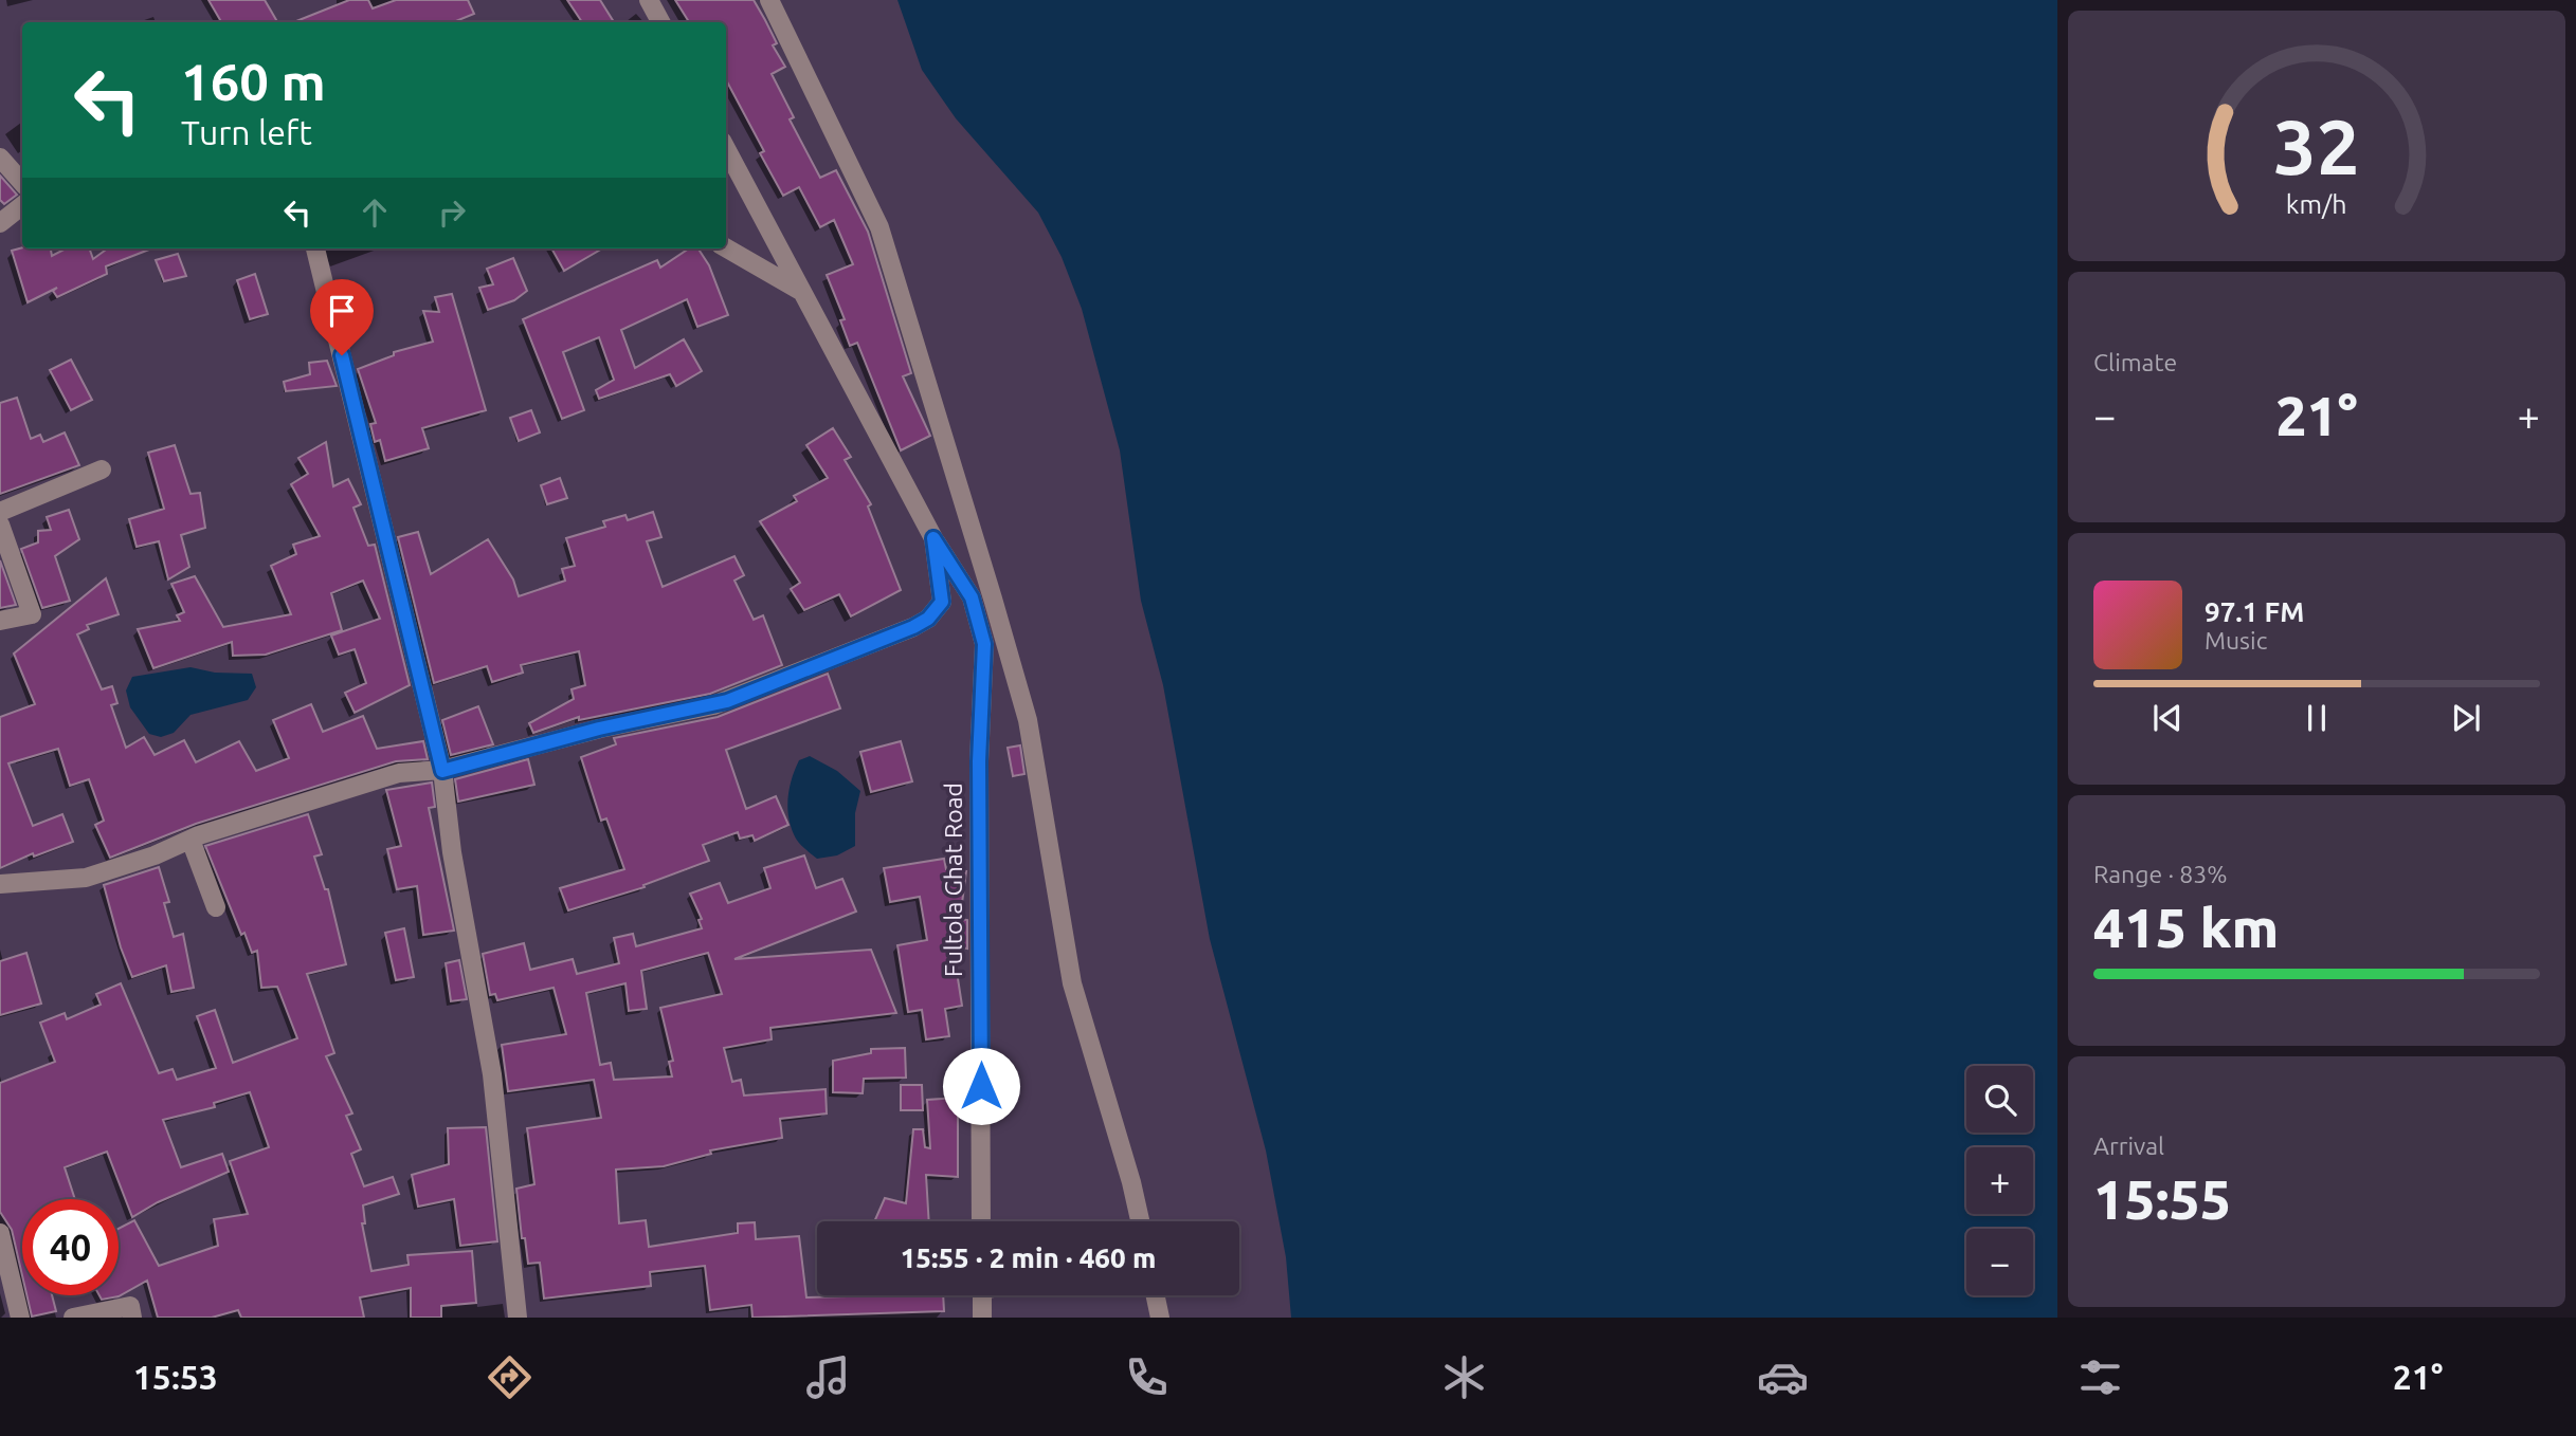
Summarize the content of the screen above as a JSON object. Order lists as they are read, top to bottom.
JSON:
{
  "streets": {
    "street": ["Fultola Ghat Road"]
  },
  "page": {
    "turn": ["160 m", "Turn left"],
    "tile": [
      "Climate",
      ["Range · 83%", "415 km"],
      ["Arrival", "15:55"]
    ],
    "heat": ["−", "21°", "+"],
    "song": ["97.1 FM", "Music"],
    "map_buttons": ["+", "−"],
    "limit": "40",
    "trip": "15:55 · 2 min · 460 m",
    "tabs": ["15:53", "21°"],
    "gauge": ["32", "km/h"]
  }
}
